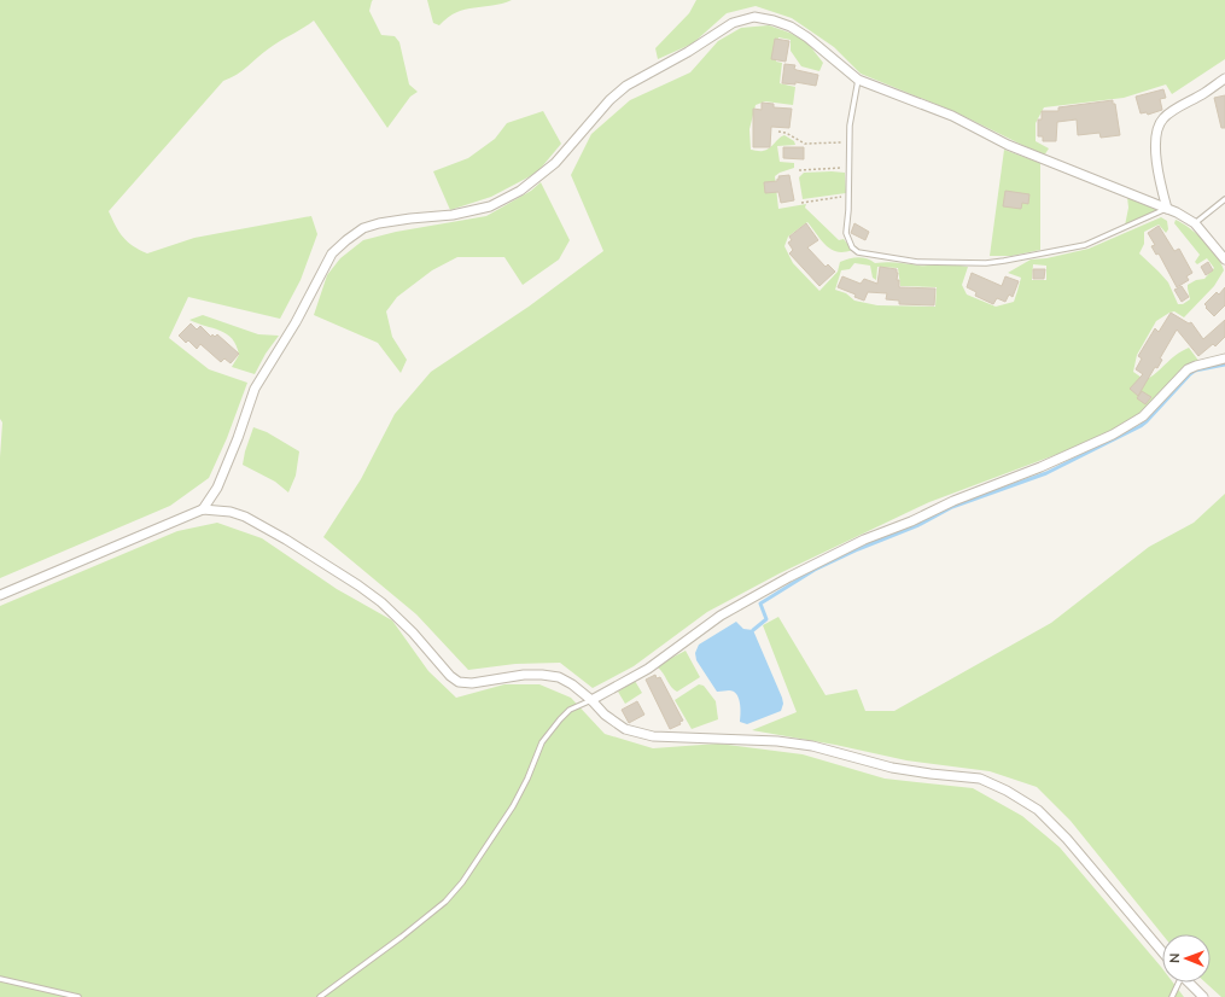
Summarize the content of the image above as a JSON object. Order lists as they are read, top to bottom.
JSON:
{
  "north": "left"
}
